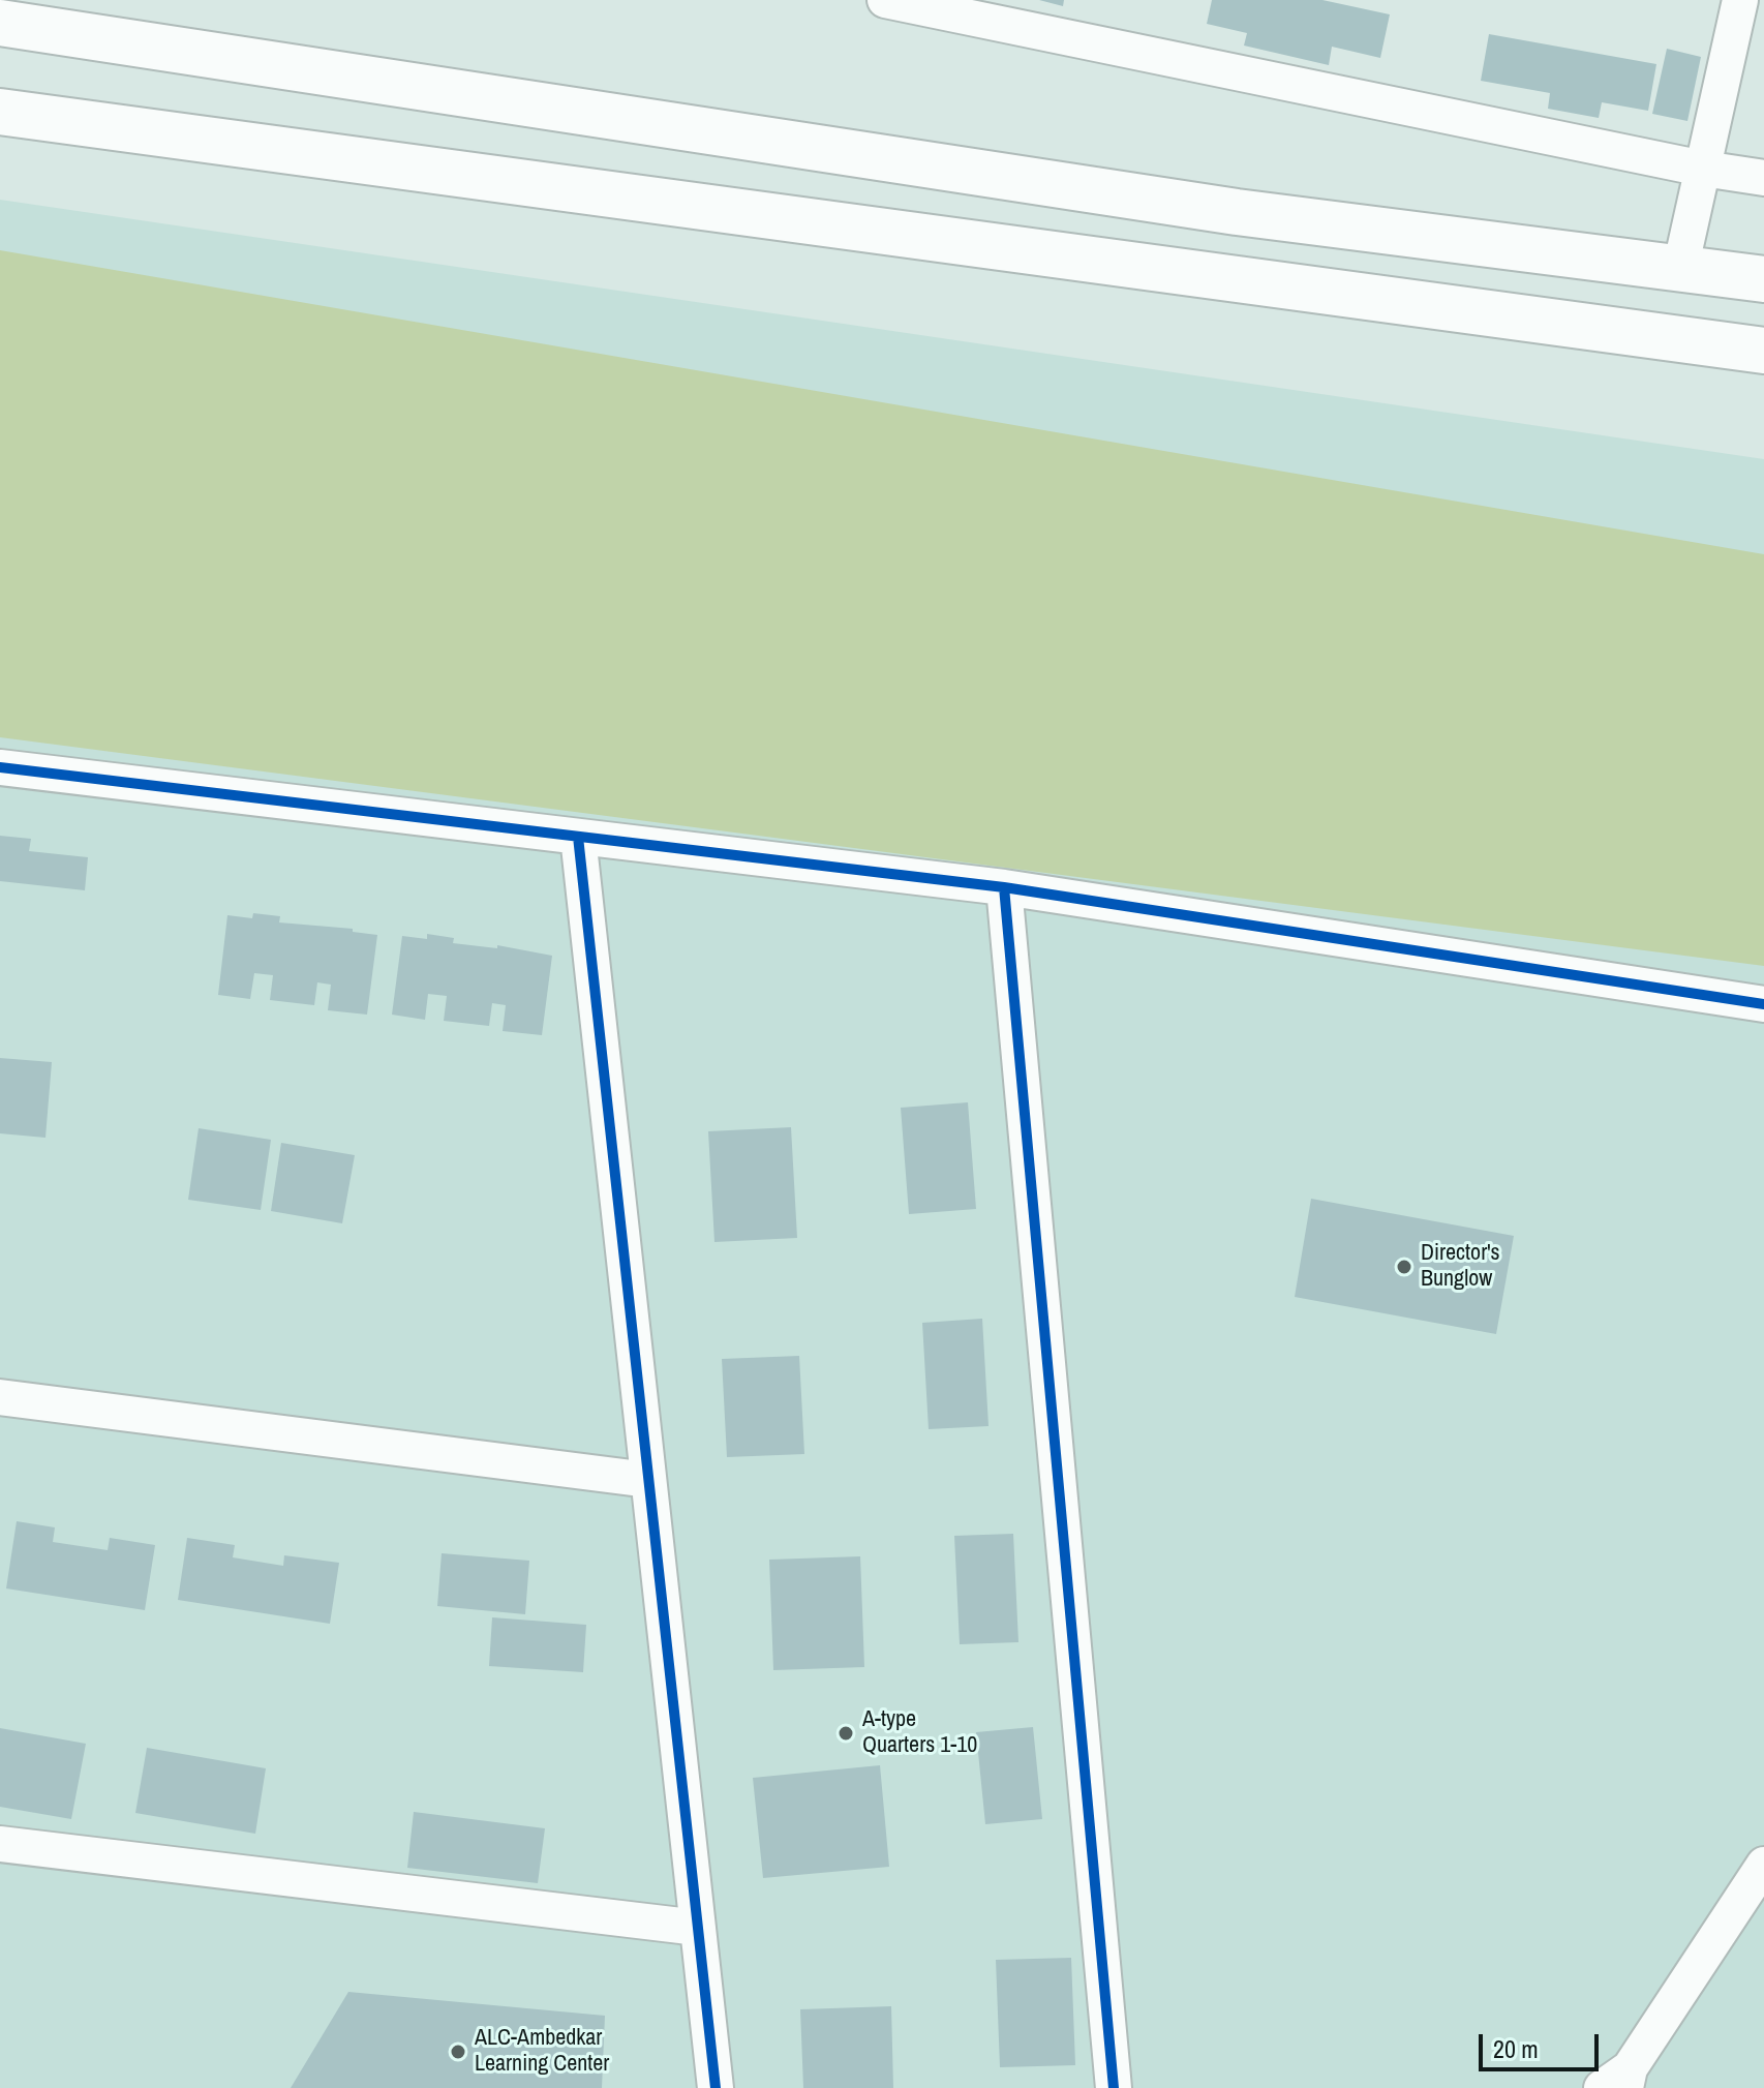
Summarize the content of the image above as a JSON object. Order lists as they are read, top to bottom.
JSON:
{
  "places": ["Director's Bunglow", "A-type Quarters 1-10", "ALC-Ambedkar Learning Center"],
  "scale_bar": "20 m"
}
